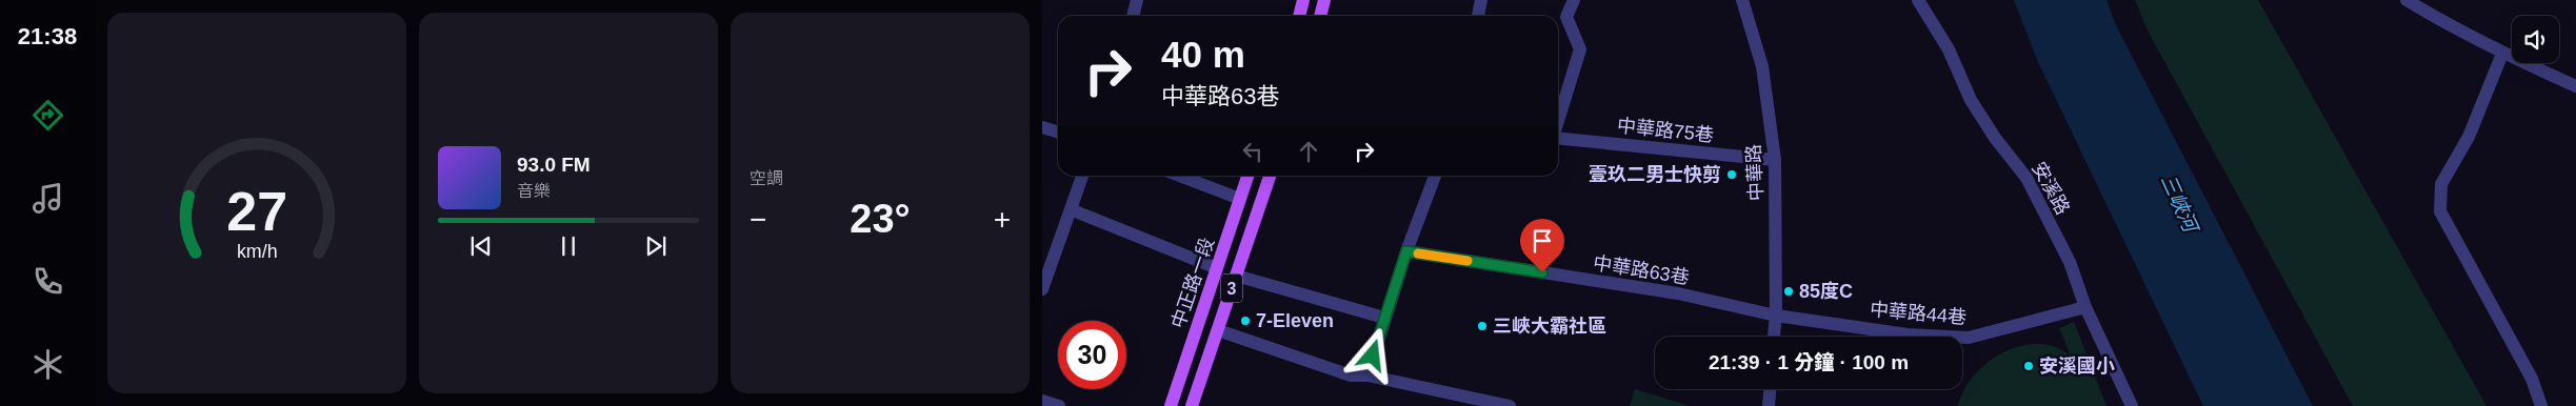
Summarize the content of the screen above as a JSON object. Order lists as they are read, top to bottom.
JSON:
{
  "streets": {
    "main road": ["中正路一段", "3"],
    "street": [
      "中華路75巷",
      "中華路",
      "安溪路",
      "中華路63巷",
      "中華路44巷"
    ]
  },
  "crossings": [
    ["中華路75巷", "中華路"],
    ["中華路", "中華路63巷"],
    ["中華路", "中華路44巷"],
    ["安溪路", "中華路44巷"],
    ["中華路63巷", "中華路44巷"]
  ],
  "water": ["三峽河"],
  "places": [
    "壹玖二男士快剪",
    "85度C",
    "7-Eleven",
    "三峽大霸社區",
    "安溪國小"
  ],
  "page": {
    "tabs": "21:38",
    "tile": "空調",
    "turn": ["40 m", "中華路63巷"],
    "song": ["93.0 FM", "音樂"],
    "heat": ["−", "23°", "+"],
    "limit": "30",
    "trip": "21:39 · 1 分鐘 · 100 m",
    "gauge": ["27", "km/h"]
  }
}
